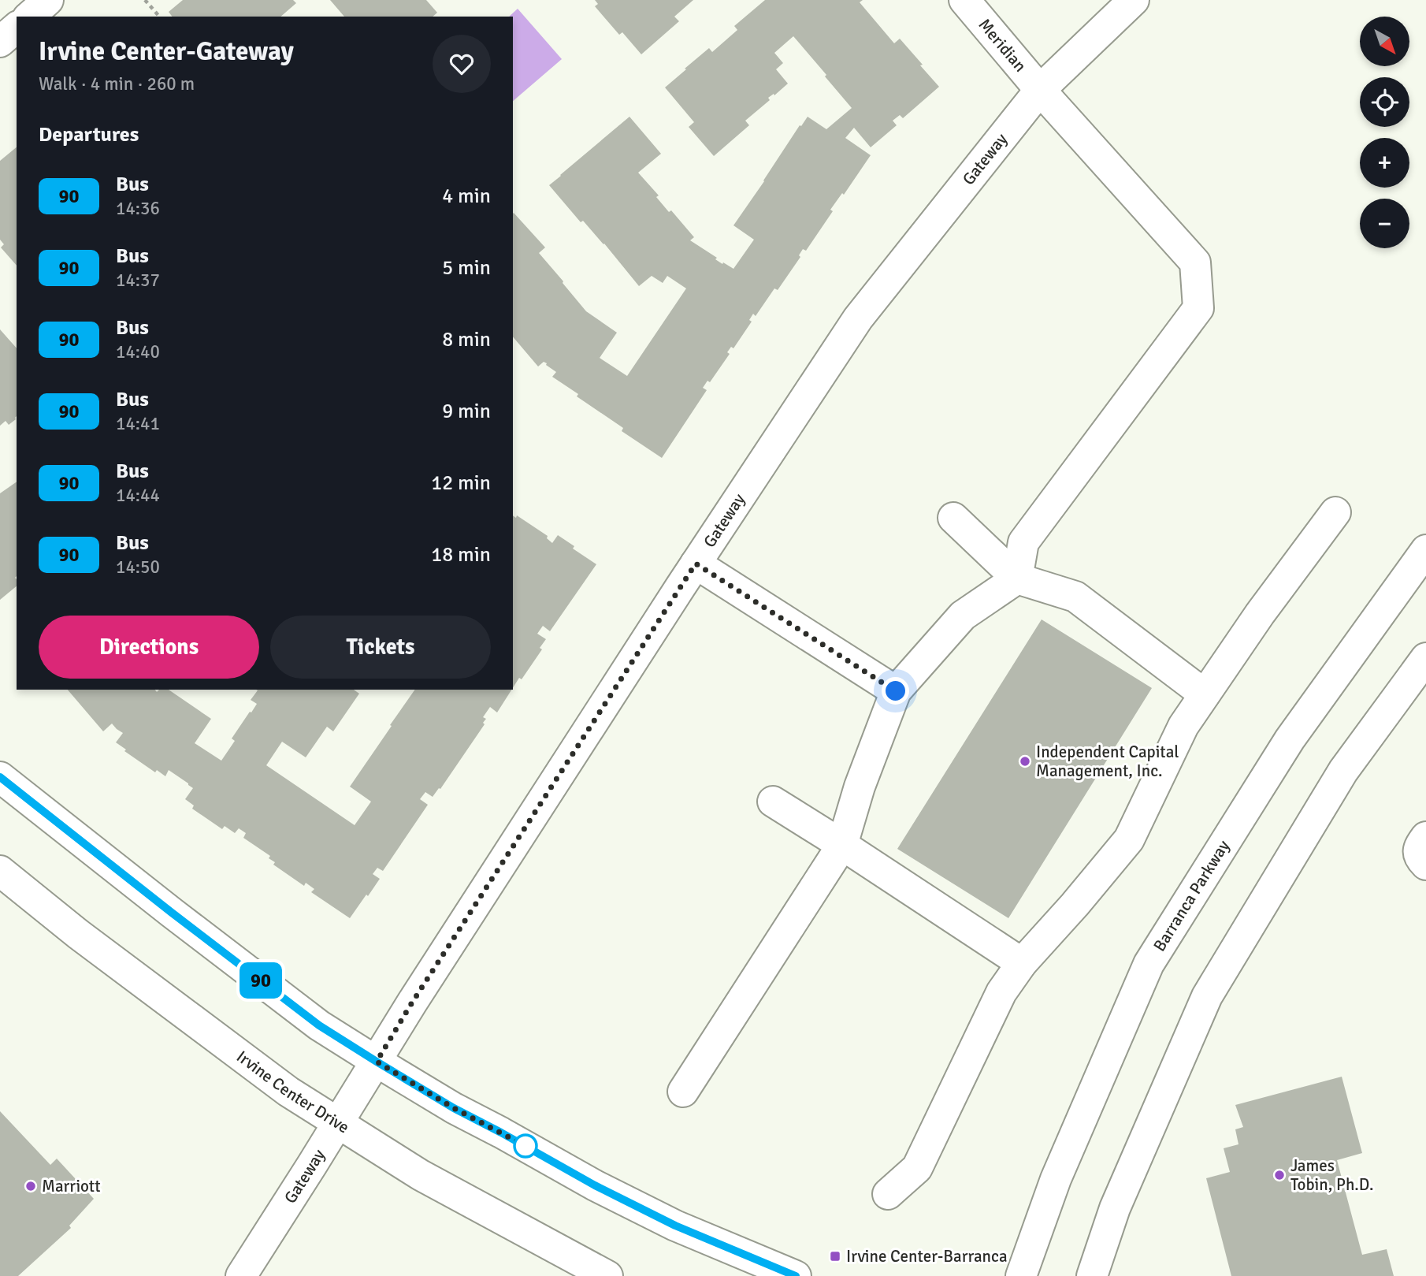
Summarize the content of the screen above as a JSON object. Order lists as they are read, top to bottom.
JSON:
{
  "streets": {
    "main road": [
      "Meridian",
      "Gateway",
      "Barranca Parkway",
      "Irvine Center Drive"
    ]
  },
  "crossings": [
    ["Meridian", "Gateway"],
    ["Gateway", "Irvine Center Drive"]
  ],
  "places": {
    "other": ["Independent Capital Management, Inc.", "James Tobin, Ph.D.", "Marriott"],
    "transit": ["Irvine Center-Barranca"]
  },
  "lines": ["bus line 90"],
  "north": "bottom right",
  "page": {
    "on_map": "90",
    "map_buttons": ["+", "−"],
    "heading": [
      ["Irvine Center-Gateway", "Walk · 4 min · 260 m"],
      "Departures"
    ],
    "list": [
      {
        "mark": "90",
        "name": "Bus",
        "note": "14:36",
        "value": "4 min"
      },
      {
        "mark": "90",
        "name": "Bus",
        "note": "14:37",
        "value": "5 min"
      },
      {
        "mark": "90",
        "name": "Bus",
        "note": "14:40",
        "value": "8 min"
      },
      {
        "mark": "90",
        "name": "Bus",
        "note": "14:41",
        "value": "9 min"
      },
      {
        "mark": "90",
        "name": "Bus",
        "note": "14:44",
        "value": "12 min"
      },
      {
        "mark": "90",
        "name": "Bus",
        "note": "14:50",
        "value": "18 min"
      }
    ],
    "buttons": ["Directions", "Tickets"]
  }
}
